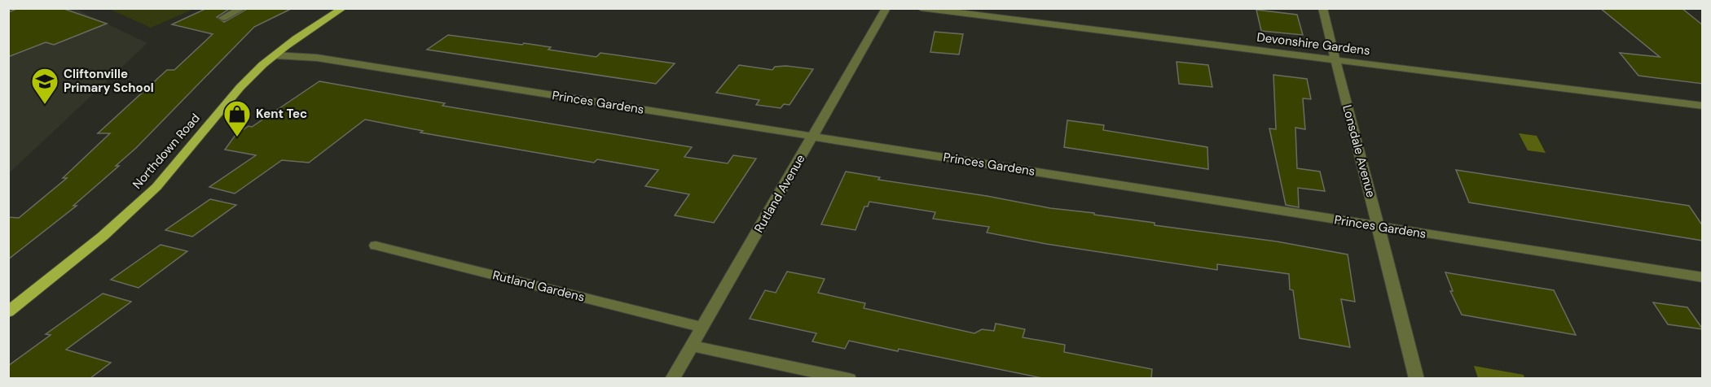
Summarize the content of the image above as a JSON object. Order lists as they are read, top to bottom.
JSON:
{
  "streets": {
    "main road": ["Northdown Road"],
    "street": [
      "Devonshire Gardens",
      "Princes Gardens",
      "Lonsdale Avenue",
      "Rutland Avenue",
      "Rutland Gardens"
    ]
  },
  "crossings": [
    ["Devonshire Gardens", "Lonsdale Avenue"],
    ["Princes Gardens", "Northdown Road"],
    ["Princes Gardens", "Lonsdale Avenue"],
    ["Princes Gardens", "Rutland Avenue"],
    ["Rutland Avenue", "Rutland Gardens"]
  ],
  "places": {
    "school or university": ["Cliftonville Primary School"],
    "shop": ["Kent Tec"]
  }
}
